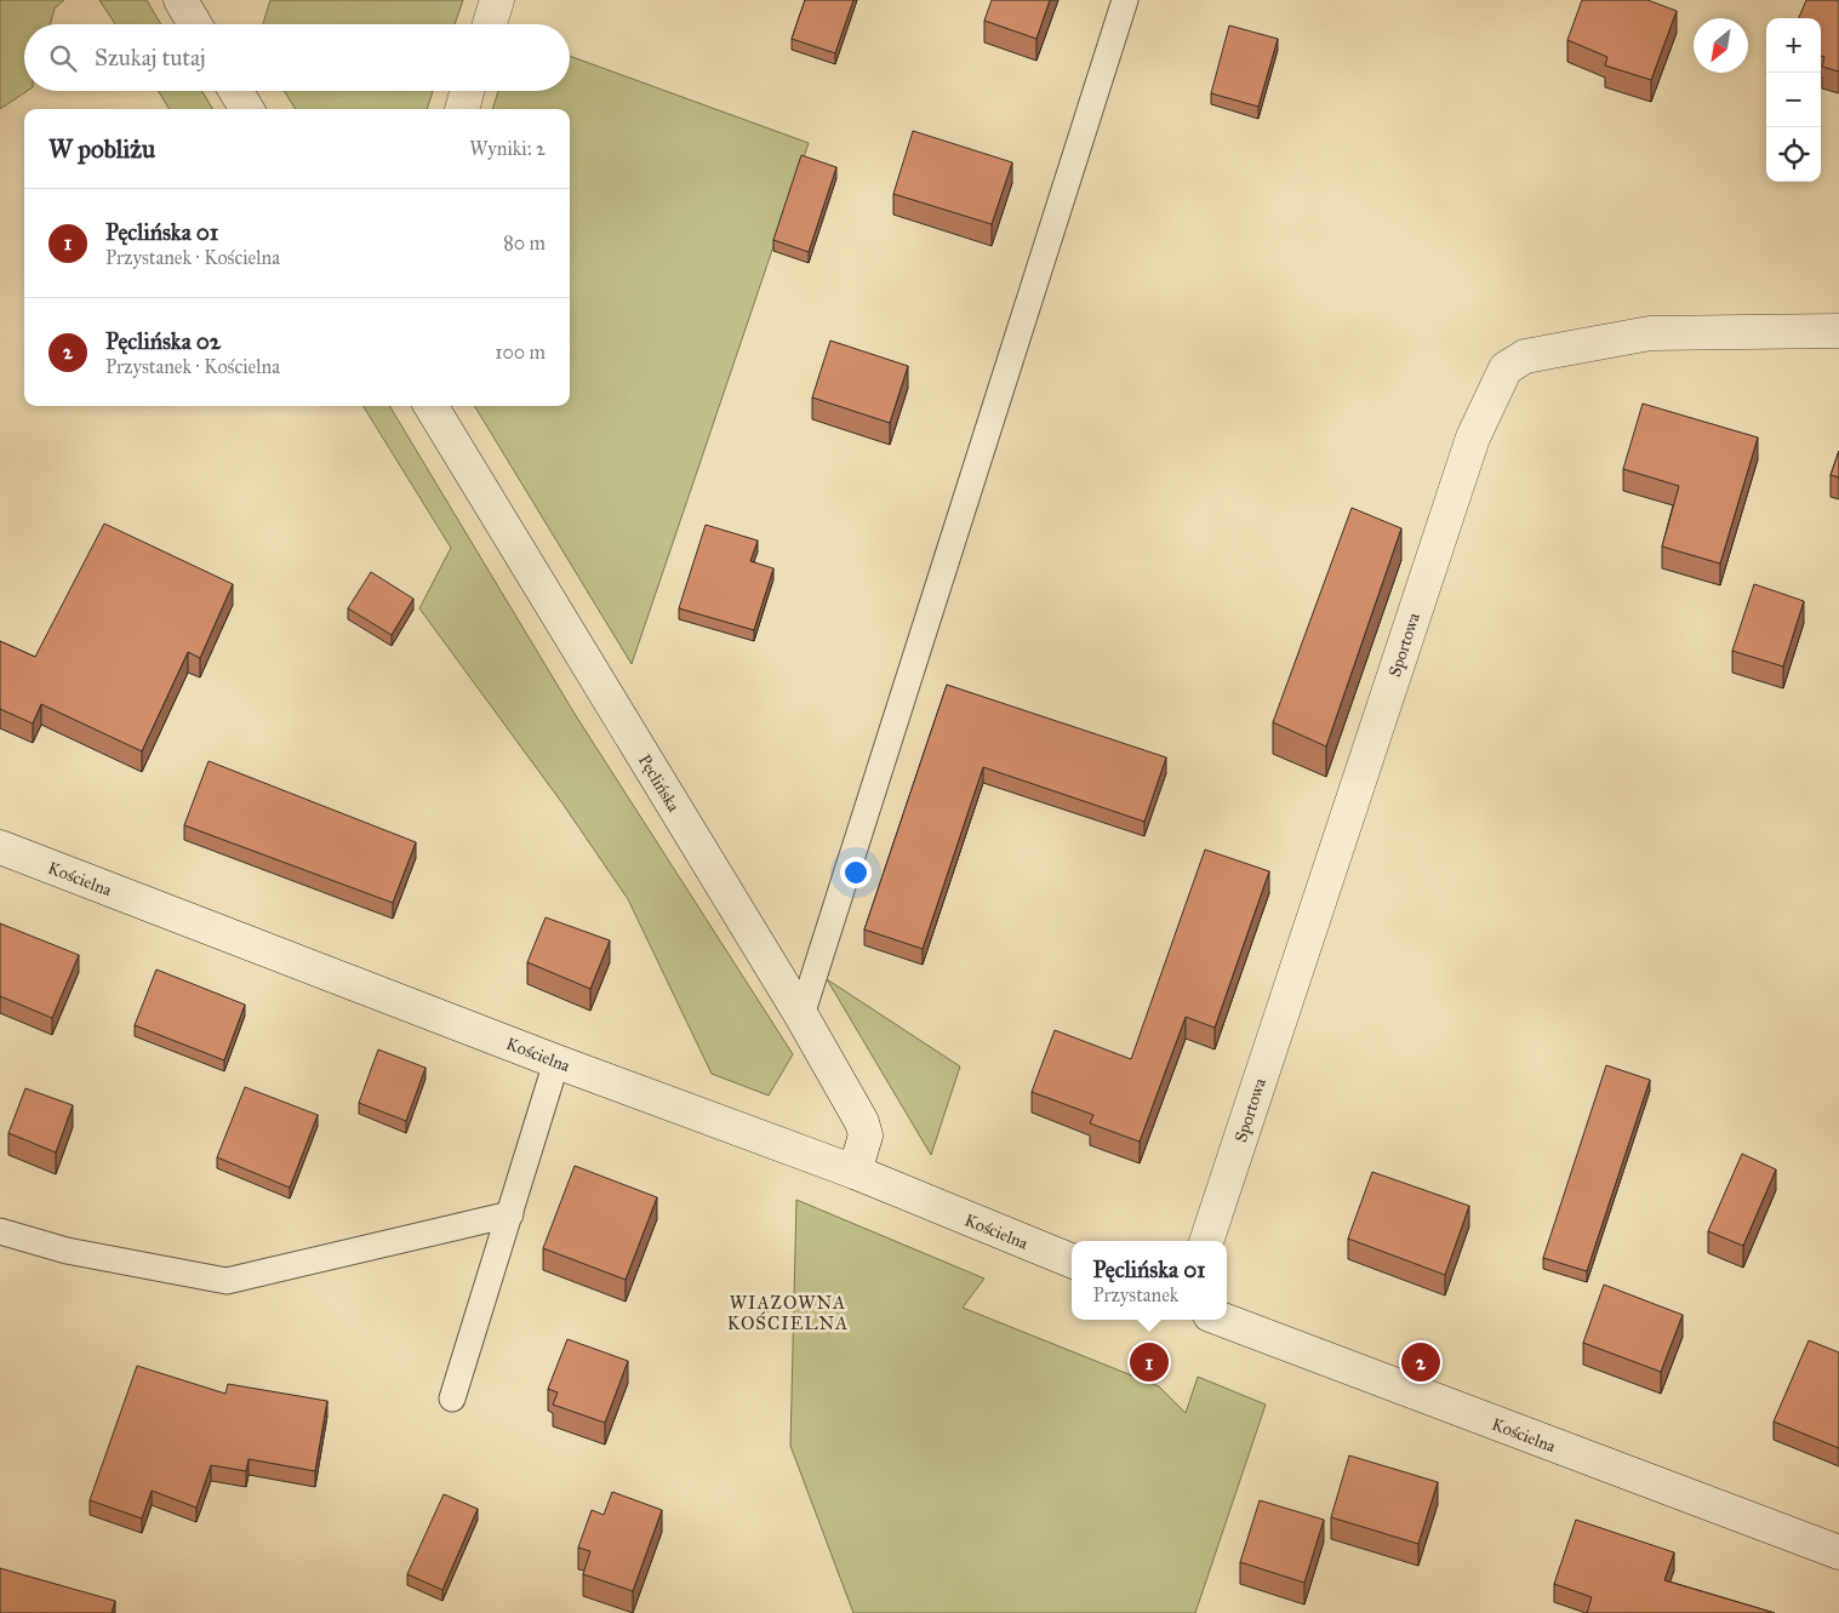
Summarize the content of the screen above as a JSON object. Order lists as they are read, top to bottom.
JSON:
{
  "streets": {
    "street": ["Sportowa", "Pęclińska", "Kościelna"]
  },
  "crossings": [
    ["Pęclińska", "Kościelna"]
  ],
  "districts": ["WIĄZOWNA KOŚCIELNA"],
  "north": "bottom left",
  "page": {
    "map_buttons": ["+", "−"],
    "search": "Szukaj tutaj",
    "heading": ["W pobliżu", "Wyniki: 2"],
    "list": [
      {
        "mark": "1",
        "name": "Pęclińska 01",
        "note": "Przystanek · Kościelna",
        "value": "80 m"
      },
      {
        "mark": "2",
        "name": "Pęclińska 02",
        "note": "Przystanek · Kościelna",
        "value": "100 m"
      }
    ],
    "popup": ["Pęclińska 01", "Przystanek"],
    "pins": ["1", "2"]
  }
}
